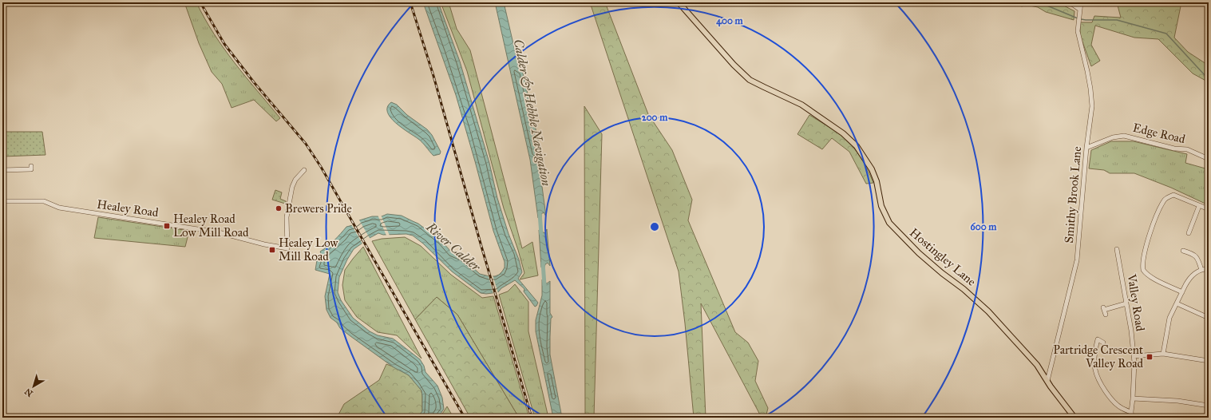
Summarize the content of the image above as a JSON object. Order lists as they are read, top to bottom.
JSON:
{
  "streets": {
    "main road": ["Hostingley Lane"],
    "street": [
      "Edge Road",
      "Smithy Brook Lane",
      "Healey Road",
      "Valley Road"
    ]
  },
  "crossings": [
    ["Edge Road", "Smithy Brook Lane"],
    ["Smithy Brook Lane", "Hostingley Lane"]
  ],
  "water": ["Calder & Hebble Navigation", "River Calder"],
  "places": {
    "other": ["Brewers Pride"],
    "transit": ["Healey Road Low Mill Road", "Healey Low Mill Road", "Partridge Crescent Valley Road"]
  },
  "north": "bottom left",
  "rings": ["400 m", "200 m", "600 m"]
}
